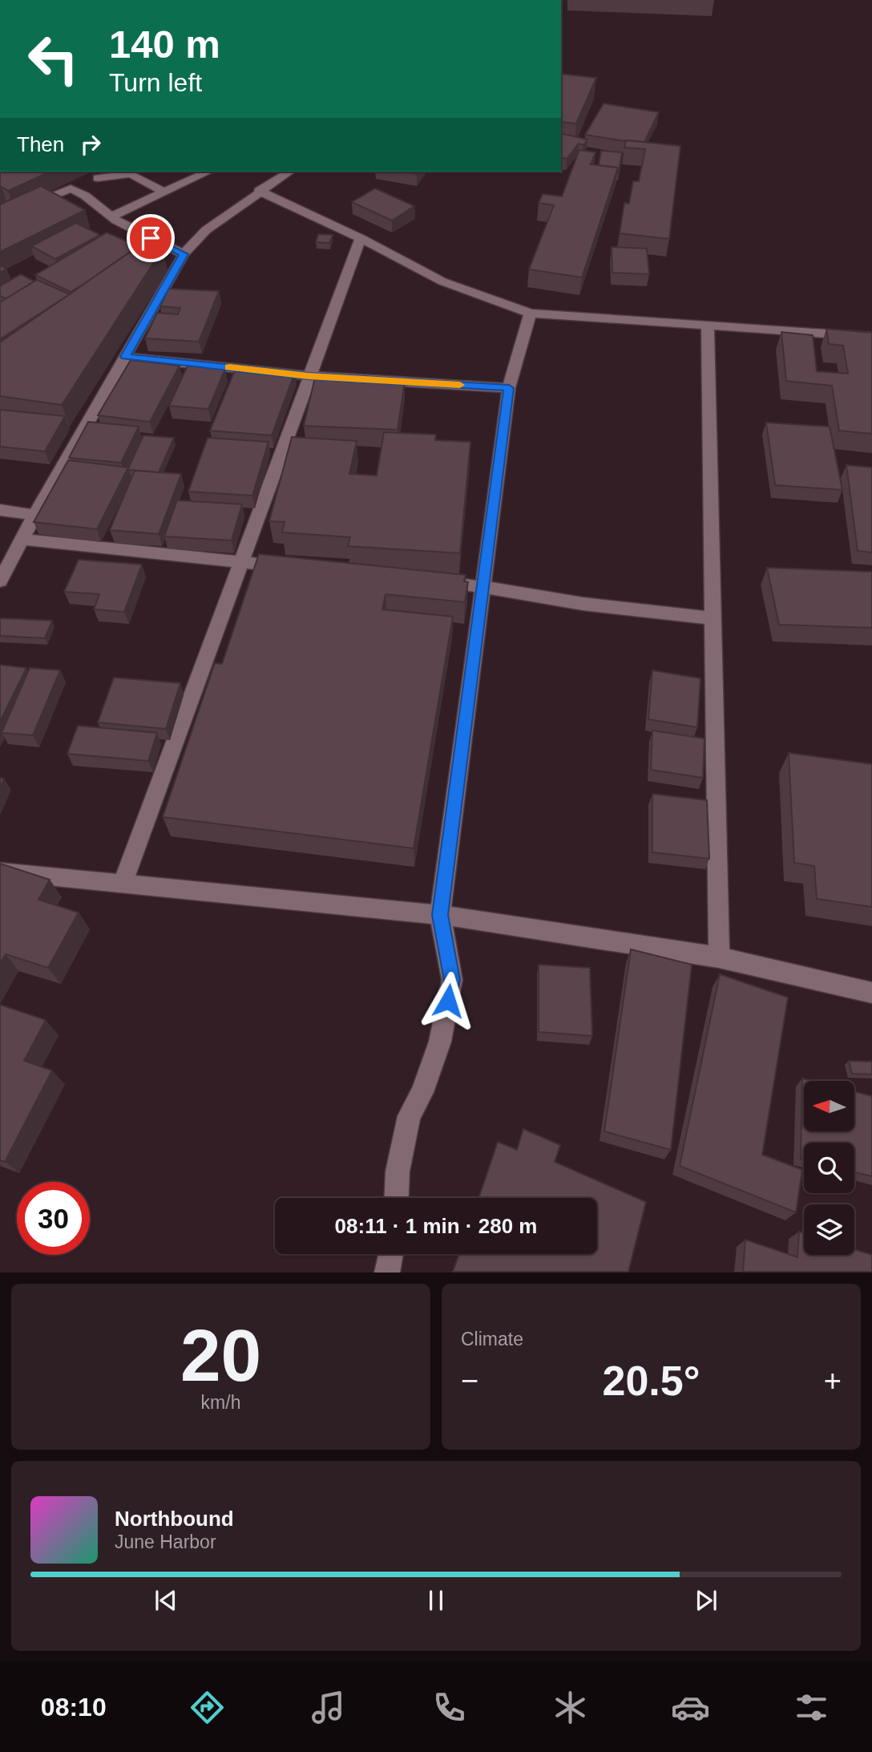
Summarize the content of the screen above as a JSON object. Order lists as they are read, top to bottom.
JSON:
{
  "north": "left",
  "page": {
    "turn": ["140 m", "Turn left"],
    "then": "Then",
    "limit": "30",
    "trip": "08:11 · 1 min · 280 m",
    "tile": [
      ["20", "km/h"],
      "Climate"
    ],
    "heat": ["−", "20.5°", "+"],
    "song": ["Northbound", "June Harbor"],
    "tabs": "08:10"
  }
}
